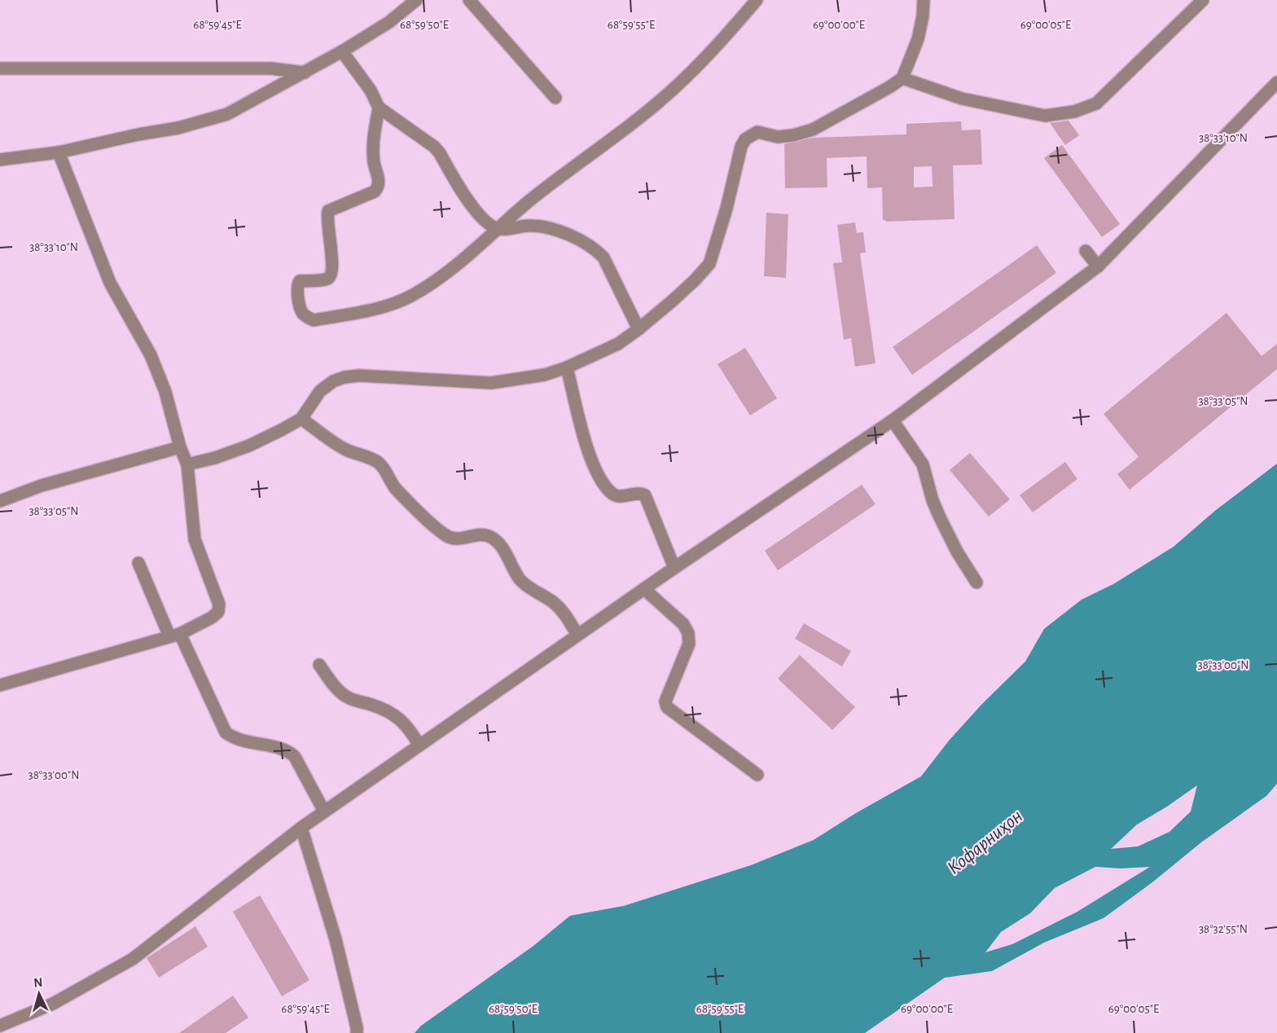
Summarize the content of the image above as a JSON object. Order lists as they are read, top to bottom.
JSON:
{
  "water": ["Кофарниҳон"],
  "north": "top",
  "coordinates": [
    "68°59'45\"E",
    "68°59'50\"E",
    "68°59'55\"E",
    "69°00'00\"E",
    "69°00'05\"E",
    "38°33'10\"N",
    "38°33'05\"N",
    "38°33'00\"N",
    "38°32'55\"N"
  ]
}
